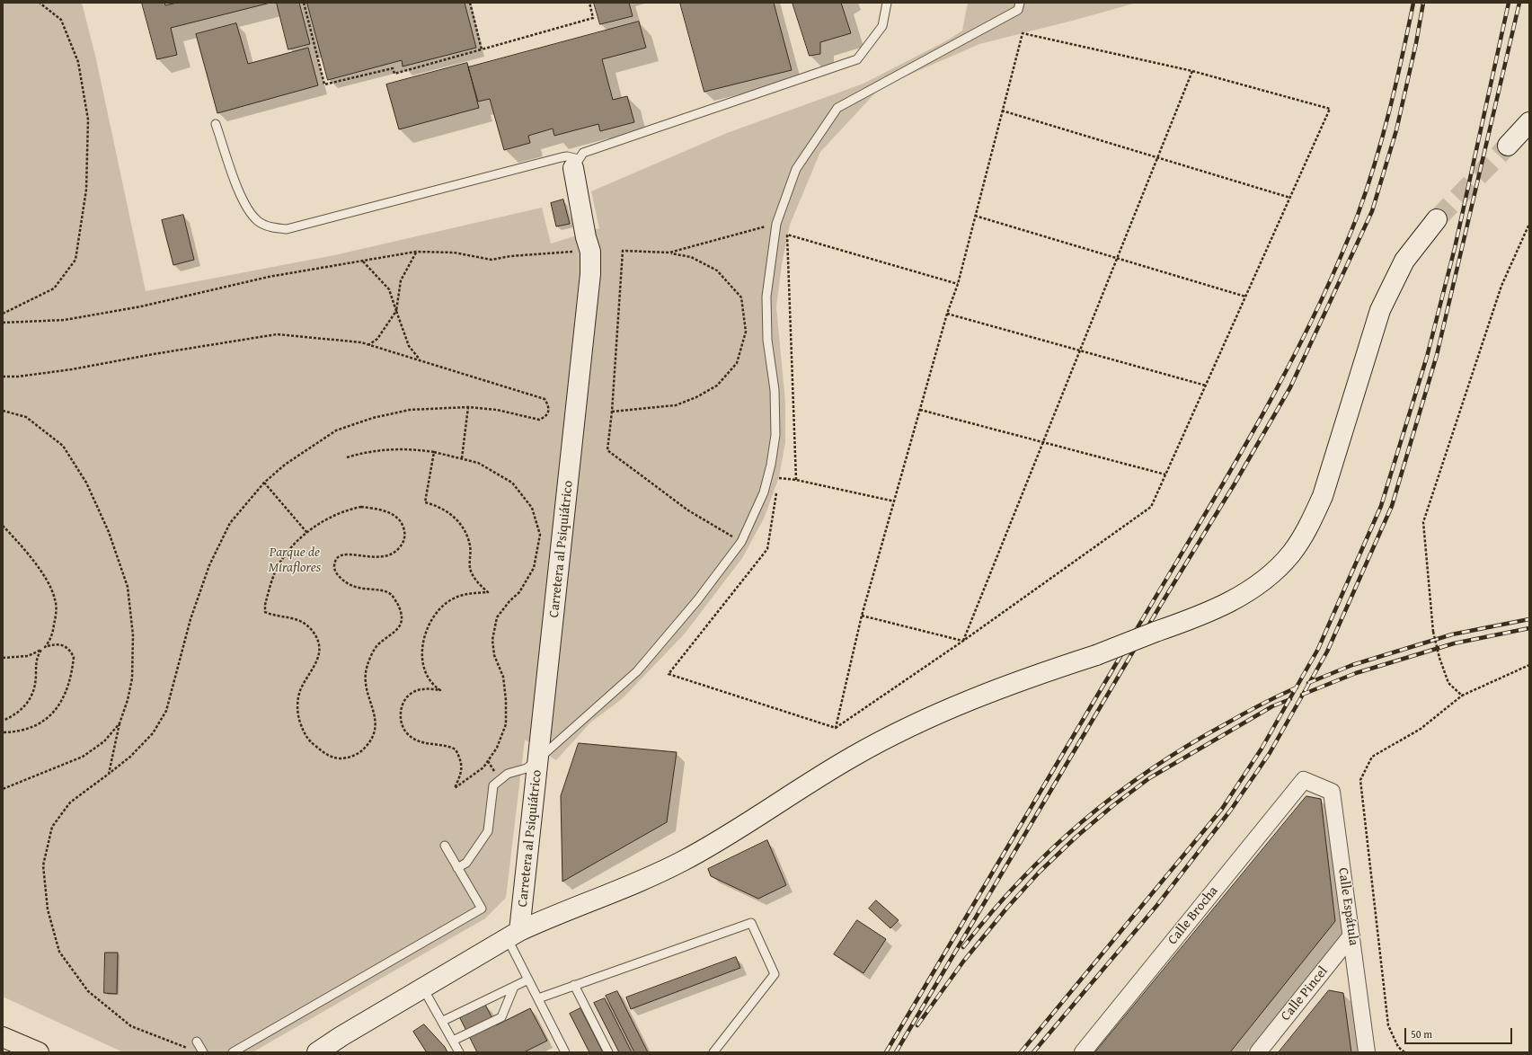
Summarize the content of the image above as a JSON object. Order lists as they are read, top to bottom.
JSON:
{
  "streets": {
    "street": [
      "Carretera al Psiquiátrico",
      "Calle Espátula",
      "Calle Brocha",
      "Calle Pincel"
    ]
  },
  "crossings": [
    ["Calle Espátula", "Calle Brocha"],
    ["Calle Espátula", "Calle Pincel"]
  ],
  "parks": ["Parque de Miraflores"],
  "scale_bar": "50 m"
}
